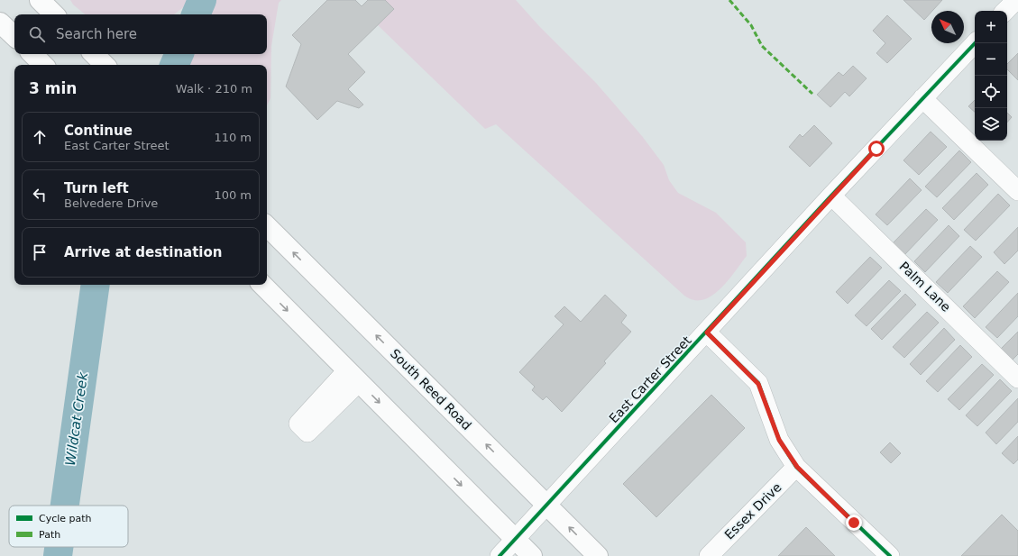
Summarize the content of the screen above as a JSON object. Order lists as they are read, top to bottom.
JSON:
{
  "streets": {
    "main road": ["South Reed Road"],
    "street": ["Palm Lane", "East Carter Street", "Essex Drive"]
  },
  "crossings": [
    ["Palm Lane", "East Carter Street"],
    ["East Carter Street", "South Reed Road"]
  ],
  "water": ["Wildcat Creek"],
  "legend": ["Cycle path", "Path"],
  "north": "top left",
  "page": {
    "map_buttons": ["+", "−"],
    "search": "Search here",
    "heading": ["3 min", "Walk · 210 m"],
    "list": [
      ["Continue", "East Carter Street", "110 m"],
      ["Turn left", "Belvedere Drive", "100 m"],
      "Arrive at destination"
    ]
  }
}
